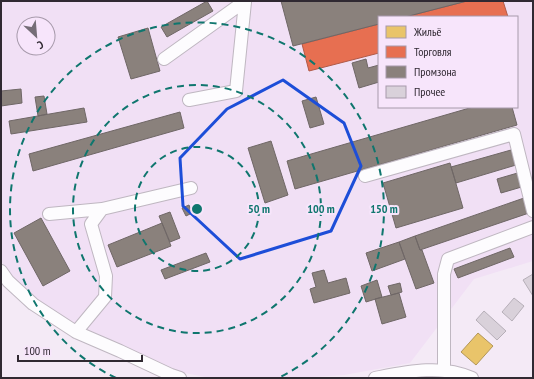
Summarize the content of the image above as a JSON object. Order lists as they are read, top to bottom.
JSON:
{
  "legend": [
    "Жильё",
    "Торговля",
    "Промзона",
    "Прочее"
  ],
  "scale_bar": "100 m",
  "north": "bottom right",
  "rings": ["50 m", "100 m", "150 m"]
}
